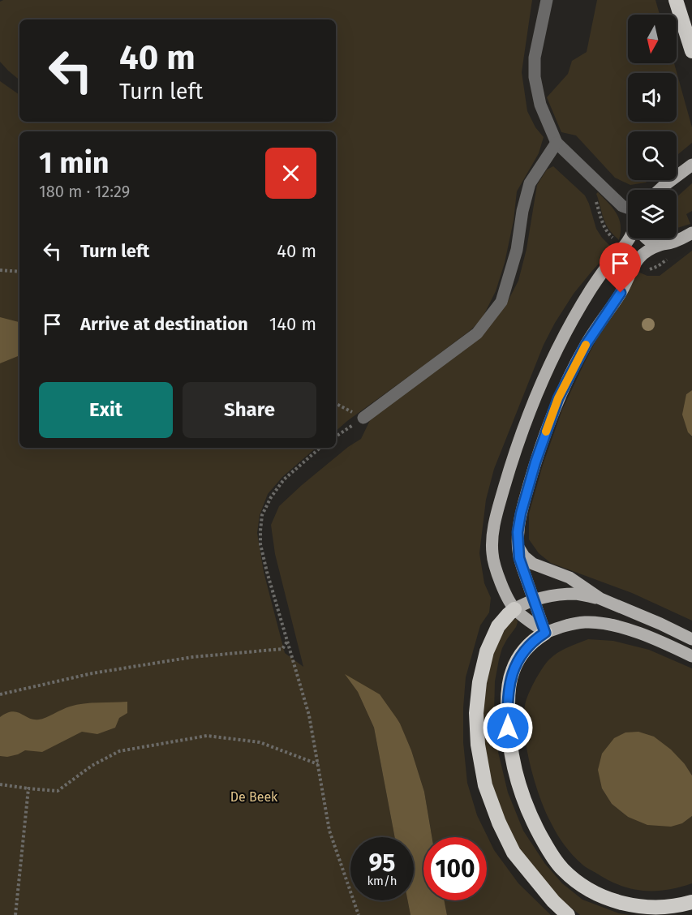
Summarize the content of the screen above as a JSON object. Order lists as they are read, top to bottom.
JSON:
{
  "parks": ["De Beek"],
  "north": "bottom",
  "page": {
    "turn": ["40 m", "Turn left"],
    "heading": ["1 min", "180 m · 12:29"],
    "list": [
      {
        "name": "Turn left",
        "value": "40 m"
      },
      {
        "name": "Arrive at destination",
        "value": "140 m"
      }
    ],
    "buttons": ["Exit", "Share"],
    "speed": "95 km/h",
    "limit": "100"
  }
}
